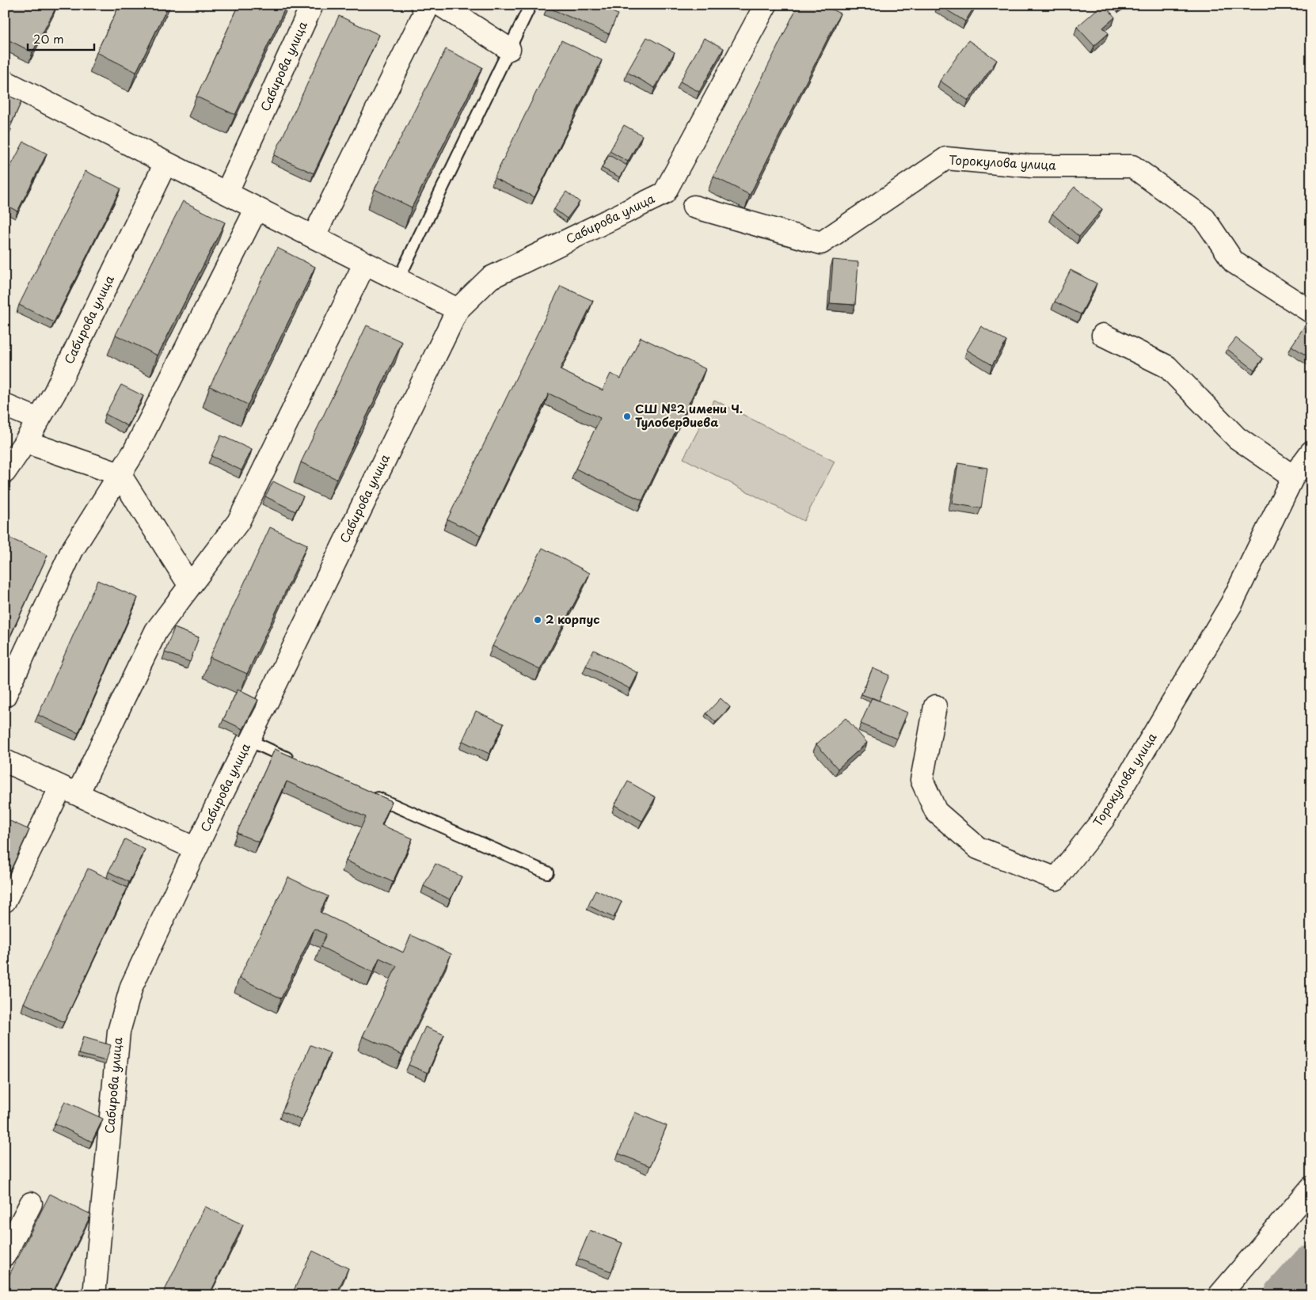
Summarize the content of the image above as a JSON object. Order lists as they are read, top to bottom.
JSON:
{
  "streets": {
    "street": ["Сабирова улица", "Торокулова улица"]
  },
  "places": ["СШ №2 имени Ч. Тулобердиева", "2 корпус"],
  "scale_bar": "20 m"
}
